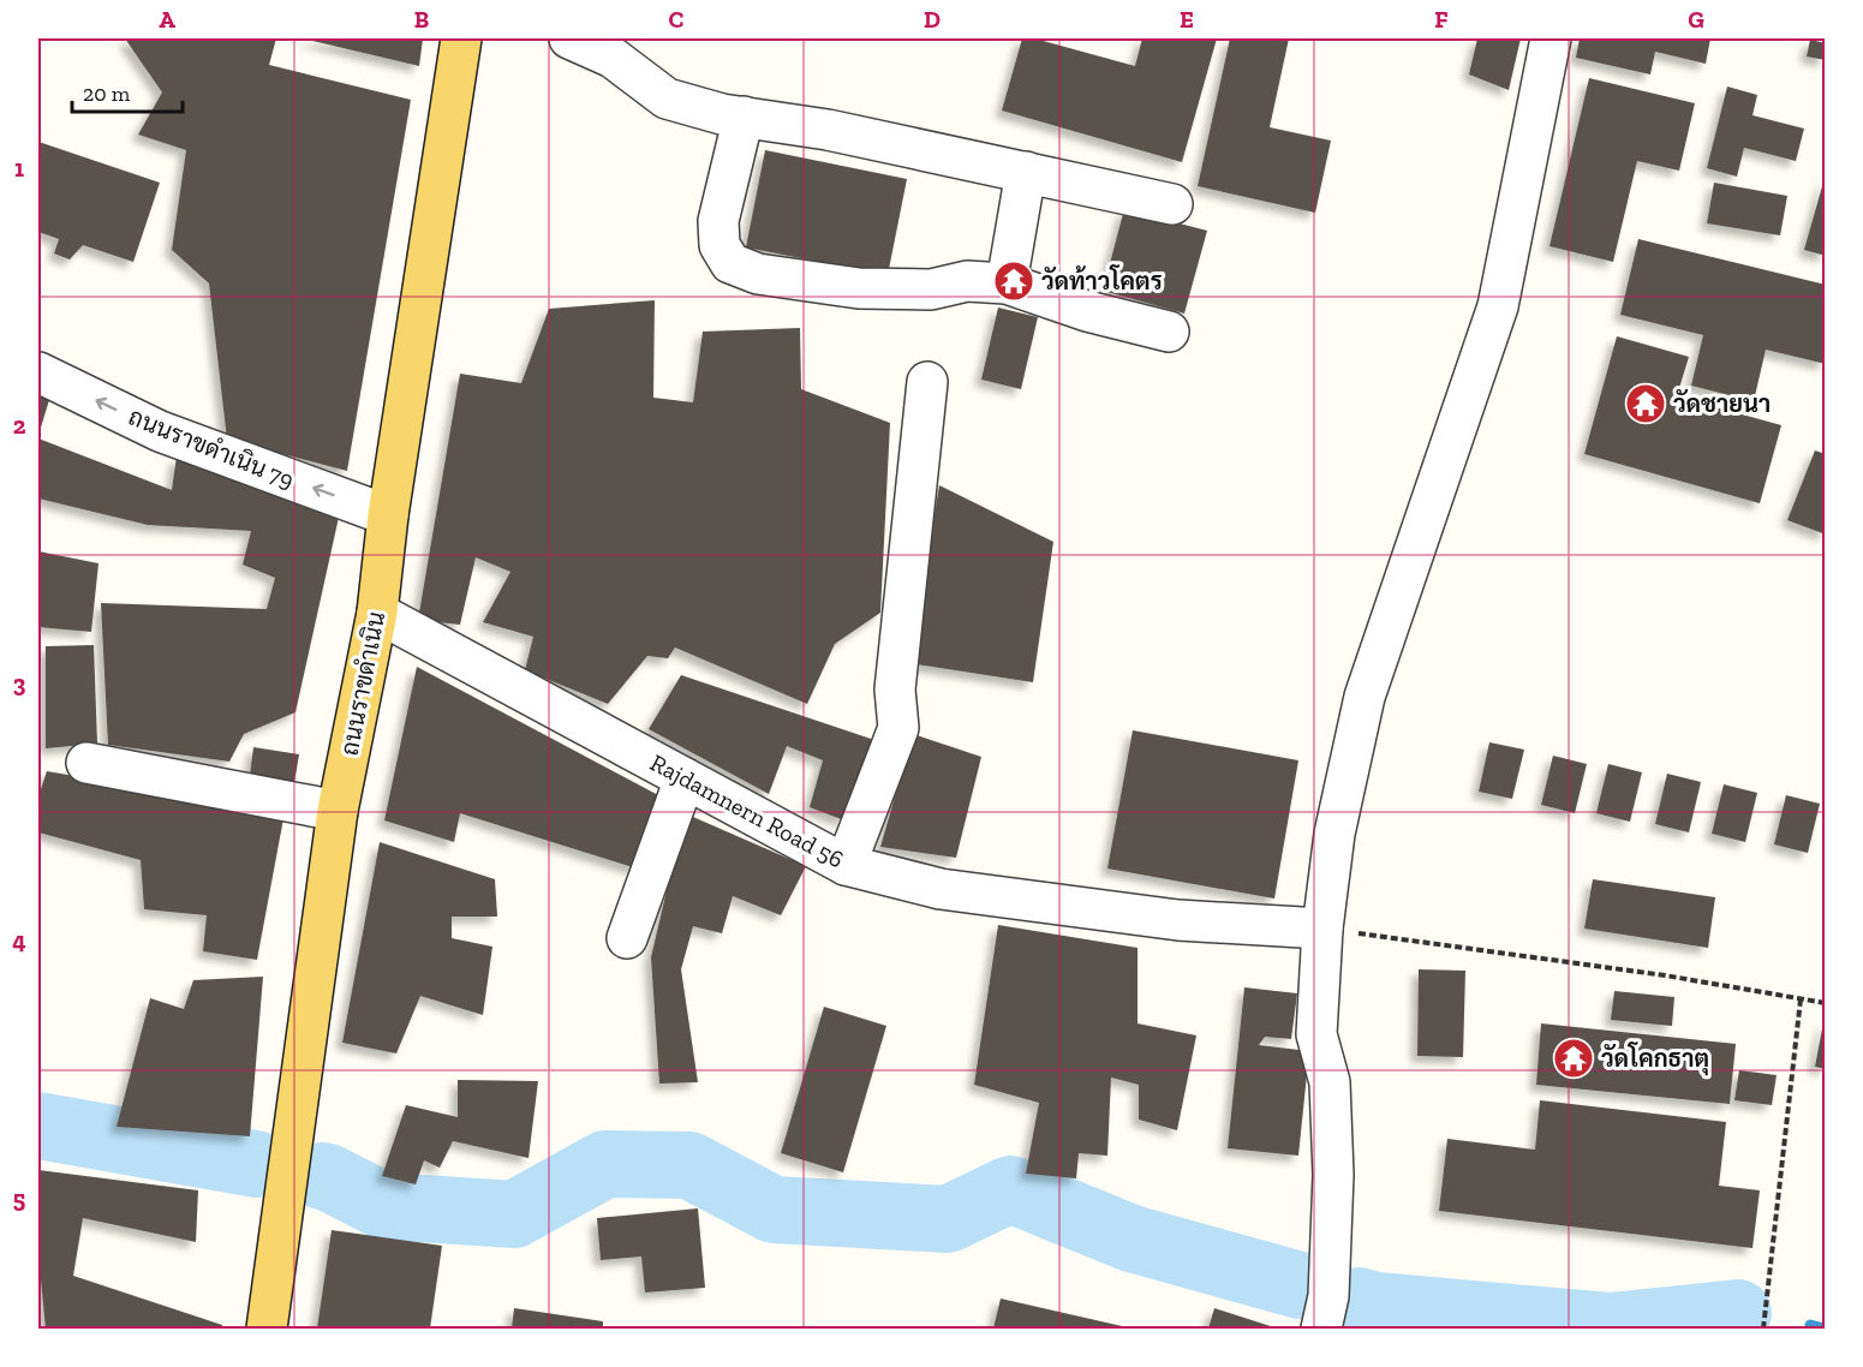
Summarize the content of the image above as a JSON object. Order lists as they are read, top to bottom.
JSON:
{
  "streets": {
    "main road": ["ถนนราขดำเนิน"],
    "street": ["ถนนราขดำเนิน 79", "Rajdamnern Road 56"]
  },
  "crossings": [
    ["ถนนราขดำเนิน 79", "ถนนราขดำเนิน"],
    ["ถนนราขดำเนิน", "Rajdamnern Road 56"]
  ],
  "places": {
    "temple": ["วัดท้าวโคตร", "วัดชายนา", "วัดโคกธาตุ"]
  },
  "scale_bar": "20 m",
  "grid": {
    "columns": [
      "A",
      "B",
      "C",
      "D",
      "E",
      "F",
      "G"
    ],
    "rows": [
      "1",
      "2",
      "3",
      "4",
      "5"
    ]
  }
}
